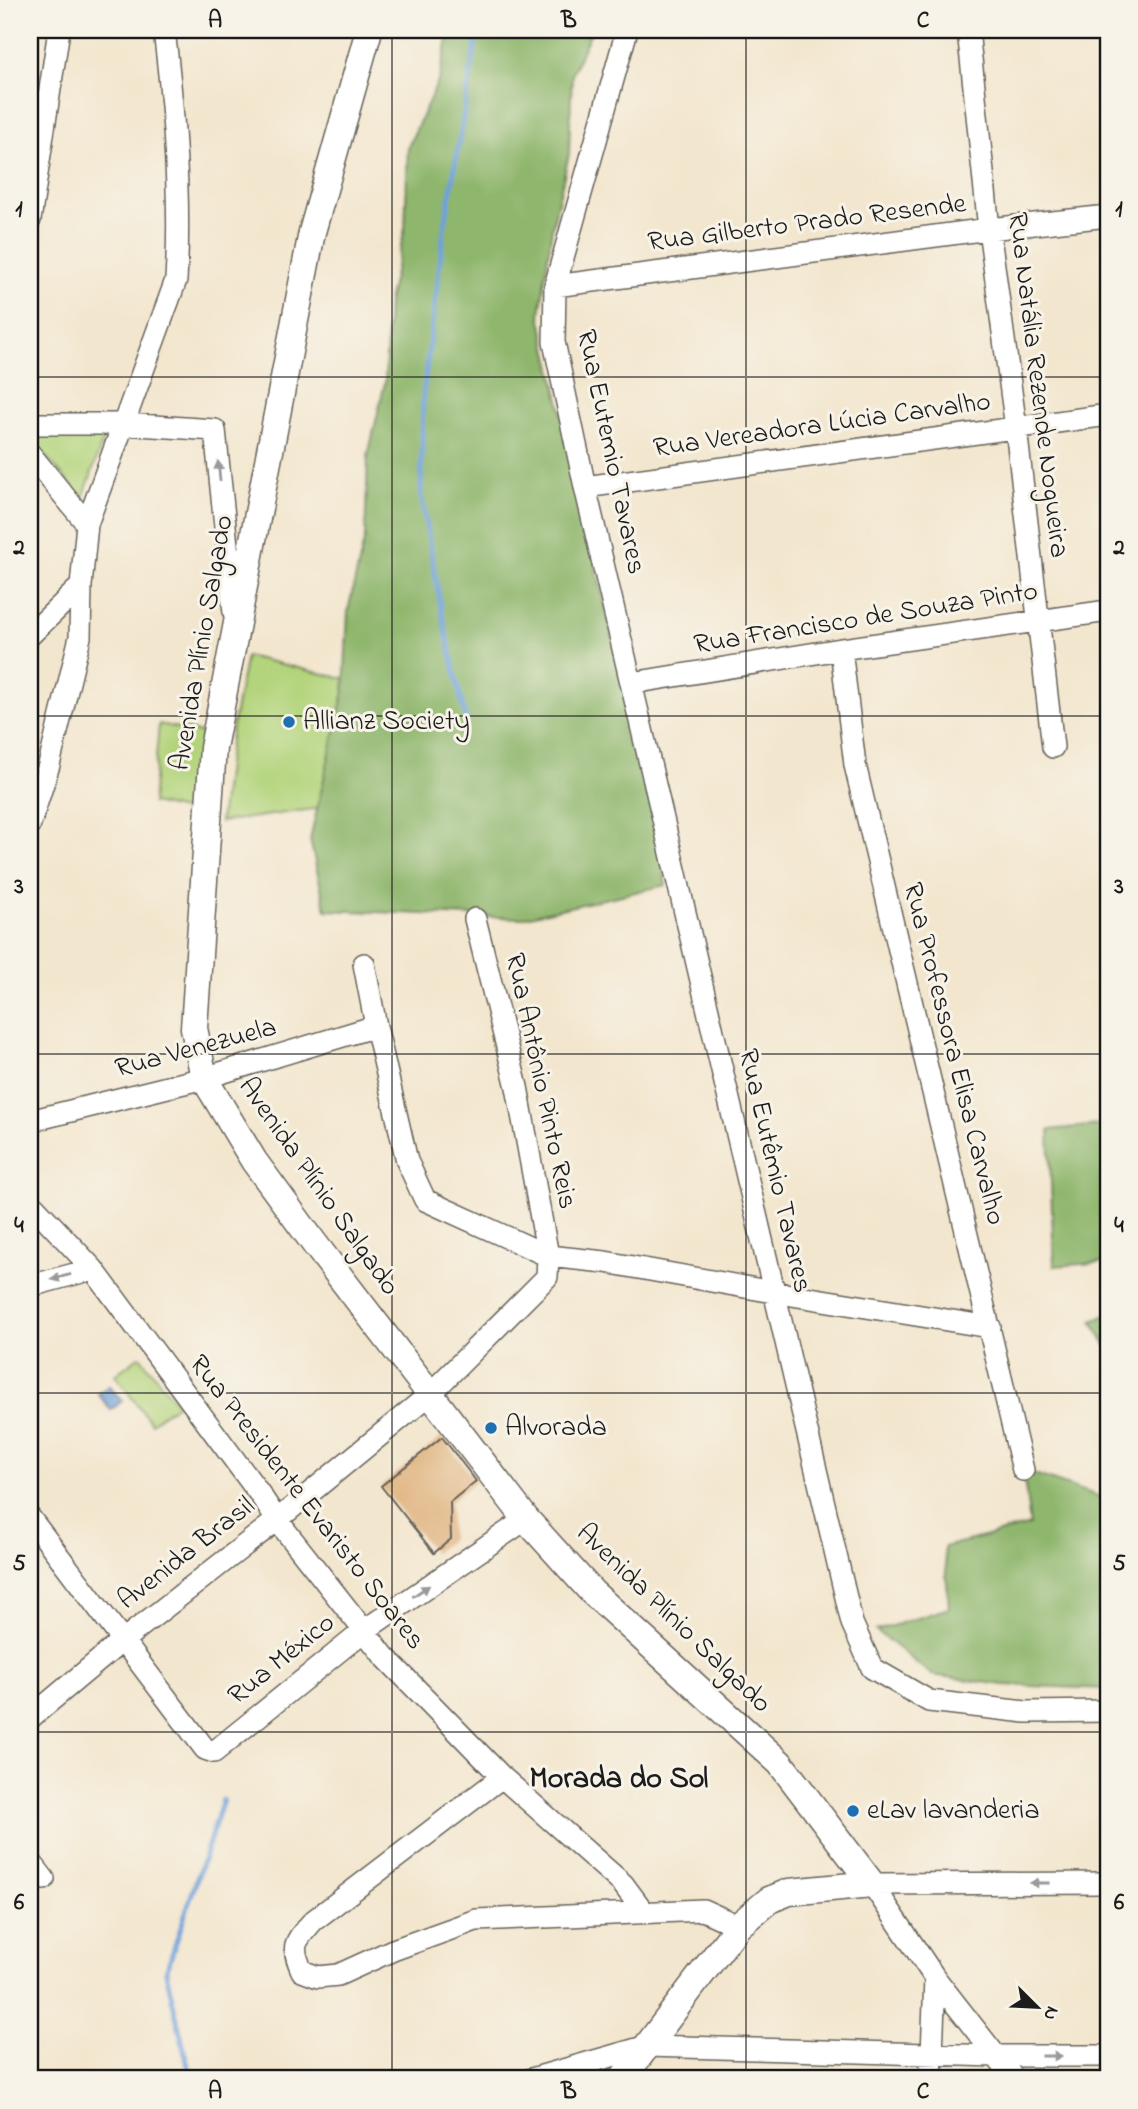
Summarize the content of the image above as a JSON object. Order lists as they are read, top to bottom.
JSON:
{
  "streets": {
    "street": [
      "Rua Gilberto Prado Resende",
      "Rua Natália Rezende Nogueira",
      "Rua Vereadora Lúcia Carvalho",
      "Rua Eutemio Tavares",
      "Rua Francisco de Souza Pinto",
      "Avenida Plínio Salgado",
      "Rua Venezuela",
      "Rua Professora Elisa Carvalho",
      "Rua Antônio Pinto Reis",
      "Rua Eutêmio Tavares",
      "Rua Presidente Evaristo Soares",
      "Avenida Brasil",
      "Rua México"
    ]
  },
  "crossings": [
    ["Rua Gilberto Prado Resende", "Rua Natália Rezende Nogueira"],
    ["Rua Gilberto Prado Resende", "Rua Eutemio Tavares"],
    ["Rua Natália Rezende Nogueira", "Rua Vereadora Lúcia Carvalho"],
    ["Rua Natália Rezende Nogueira", "Rua Francisco de Souza Pinto"],
    ["Rua Vereadora Lúcia Carvalho", "Rua Eutemio Tavares"],
    ["Rua Eutemio Tavares", "Rua Francisco de Souza Pinto"],
    ["Rua Eutemio Tavares", "Rua Eutêmio Tavares"],
    ["Rua Francisco de Souza Pinto", "Rua Professora Elisa Carvalho"],
    ["Rua Francisco de Souza Pinto", "Rua Eutêmio Tavares"],
    ["Avenida Plínio Salgado", "Rua Venezuela"],
    ["Avenida Plínio Salgado", "Avenida Brasil"],
    ["Avenida Plínio Salgado", "Rua México"],
    ["Rua Antônio Pinto Reis", "Avenida Brasil"],
    ["Rua Presidente Evaristo Soares", "Avenida Brasil"],
    ["Rua Presidente Evaristo Soares", "Rua México"],
    ["Avenida Brasil", "Rua México"]
  ],
  "one_way": ["Rua México"],
  "districts": ["Morada do Sol"],
  "places": ["Allianz Society", "Alvorada", "eLav lavanderia"],
  "north": "bottom right",
  "grid": {
    "columns": ["A", "B", "C"],
    "rows": [
      "1",
      "2",
      "3",
      "4",
      "5",
      "6"
    ]
  }
}
